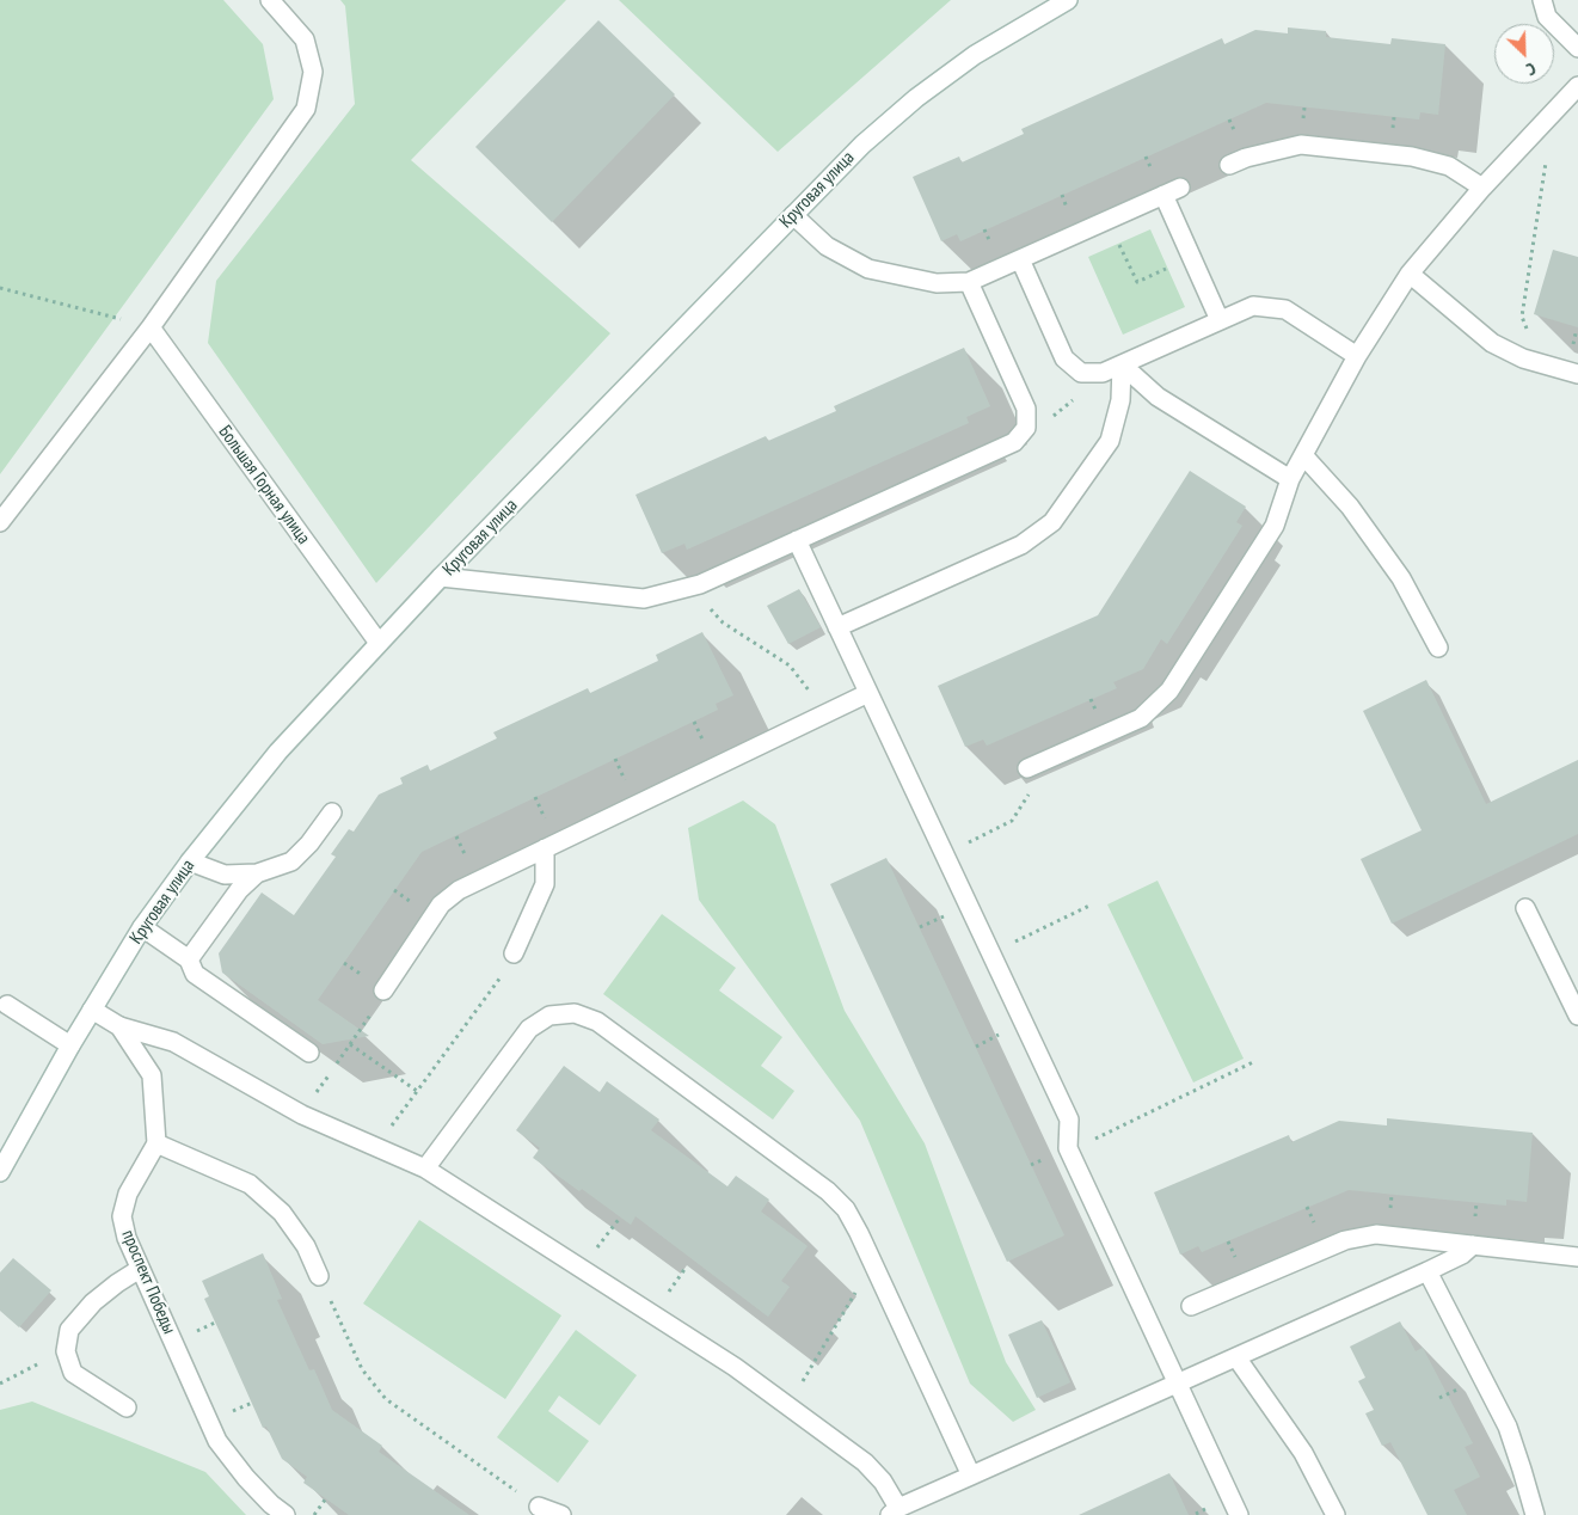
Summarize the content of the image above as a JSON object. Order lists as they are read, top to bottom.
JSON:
{
  "streets": {
    "street": ["Круговая улица", "Большая Горная улица", "проспект Победы"]
  },
  "crossings": [
    ["Круговая улица", "Большая Горная улица"]
  ],
  "north": "bottom right"
}
